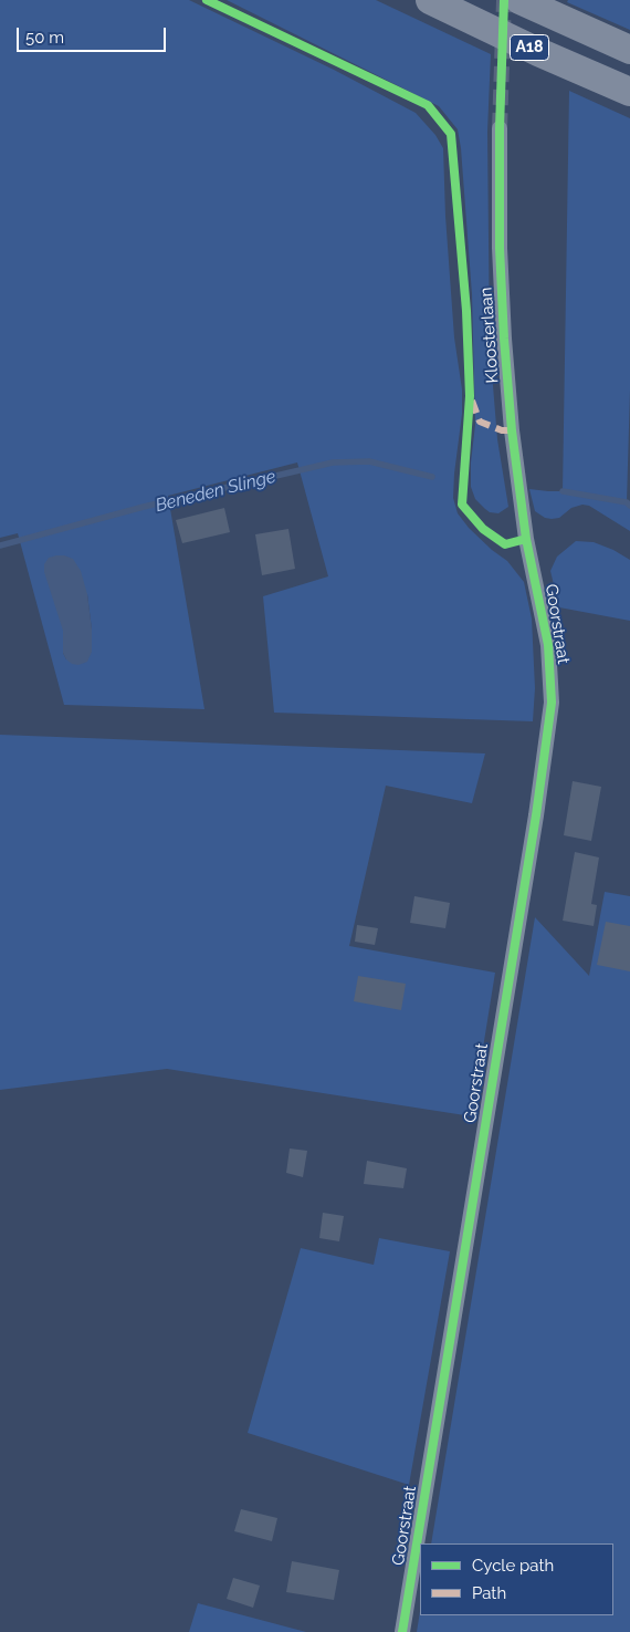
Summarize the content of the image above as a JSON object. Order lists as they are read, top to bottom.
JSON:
{
  "streets": {
    "highway": ["A18"],
    "street": ["Kloosterlaan", "Goorstraat"]
  },
  "crossings": [
    ["Kloosterlaan", "Goorstraat"]
  ],
  "water": ["Beneden Slinge"],
  "legend": ["Cycle path", "Path"],
  "scale_bar": "50 m"
}
